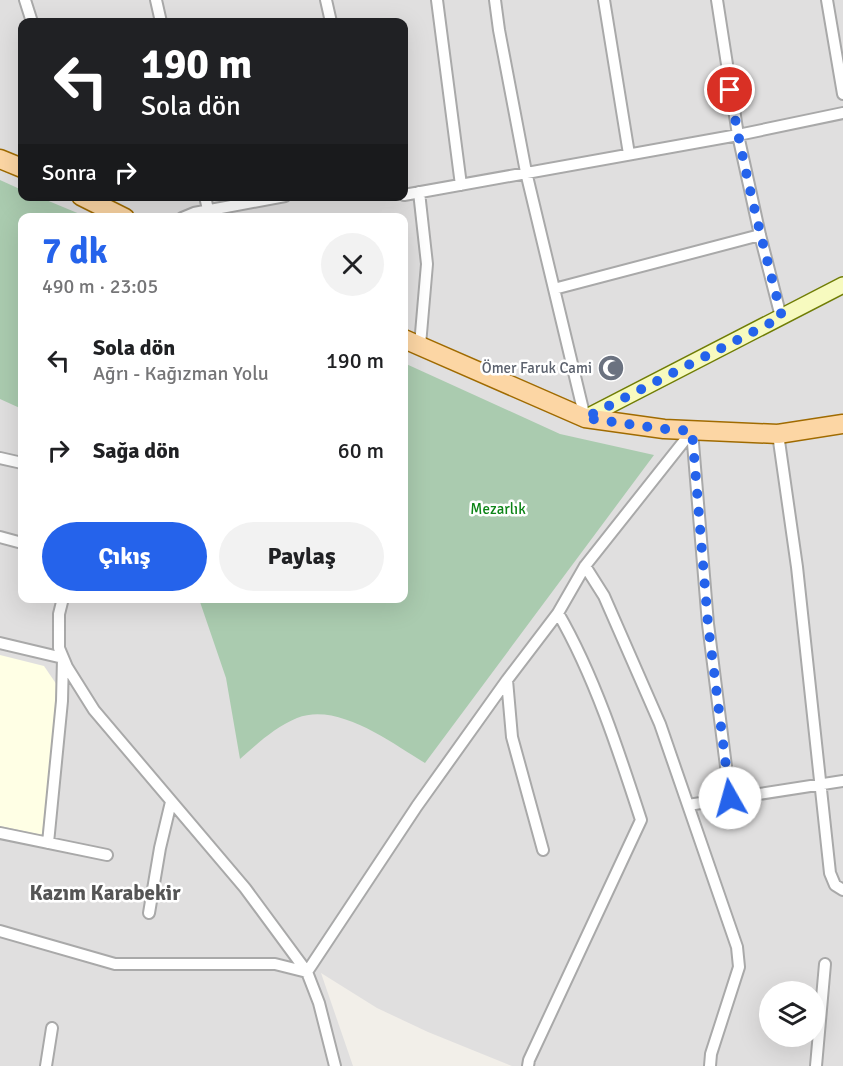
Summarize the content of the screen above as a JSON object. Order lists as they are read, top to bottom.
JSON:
{
  "districts": ["Kazım Karabekir"],
  "parks": ["Mezarlık"],
  "places": {
    "mosque": ["Ömer Faruk Cami"]
  },
  "page": {
    "turn": ["190 m", "Sola dön"],
    "then": "Sonra",
    "heading": ["7 dk", "490 m · 23:05"],
    "list": [
      {
        "name": "Sola dön",
        "note": "Ağrı - Kağızman Yolu",
        "value": "190 m"
      },
      {
        "name": "Sağa dön",
        "value": "60 m"
      }
    ],
    "buttons": ["Çıkış", "Paylaş"]
  }
}
